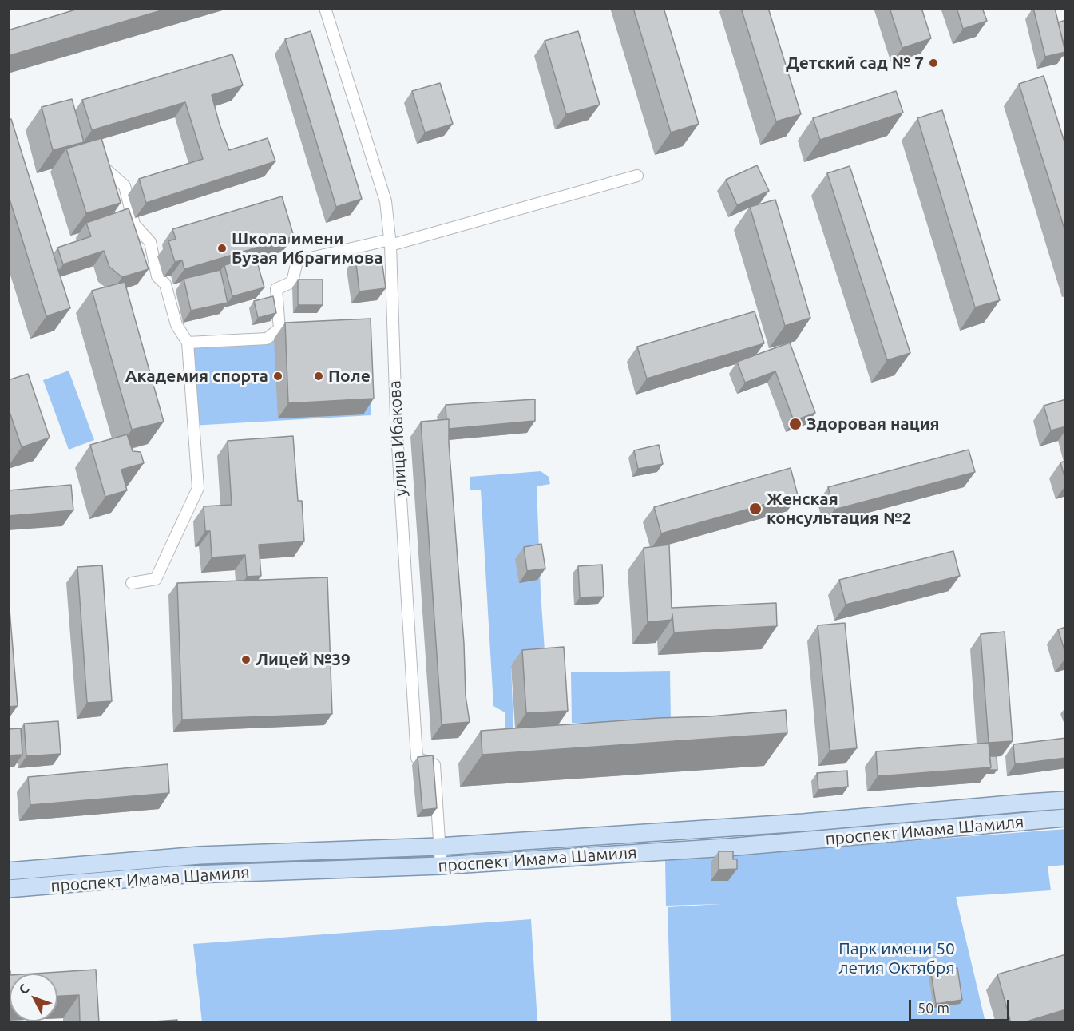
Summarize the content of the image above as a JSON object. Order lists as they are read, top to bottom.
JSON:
{
  "streets": {
    "main road": ["проспект Имама Шамиля"],
    "street": ["улица Ибакова"]
  },
  "crossings": [
    ["улица Ибакова", "проспект Имама Шамиля"]
  ],
  "parks": ["Парк имени 50 летия Октября"],
  "places": [
    "Детский сад № 7",
    "Школа имени Бузая Ибрагимова",
    "Академия спорта",
    "Поле",
    "Здоровая нация",
    "Женская консультация №2",
    "Лицей №39"
  ],
  "scale_bar": "50 m",
  "north": "top left"
}
